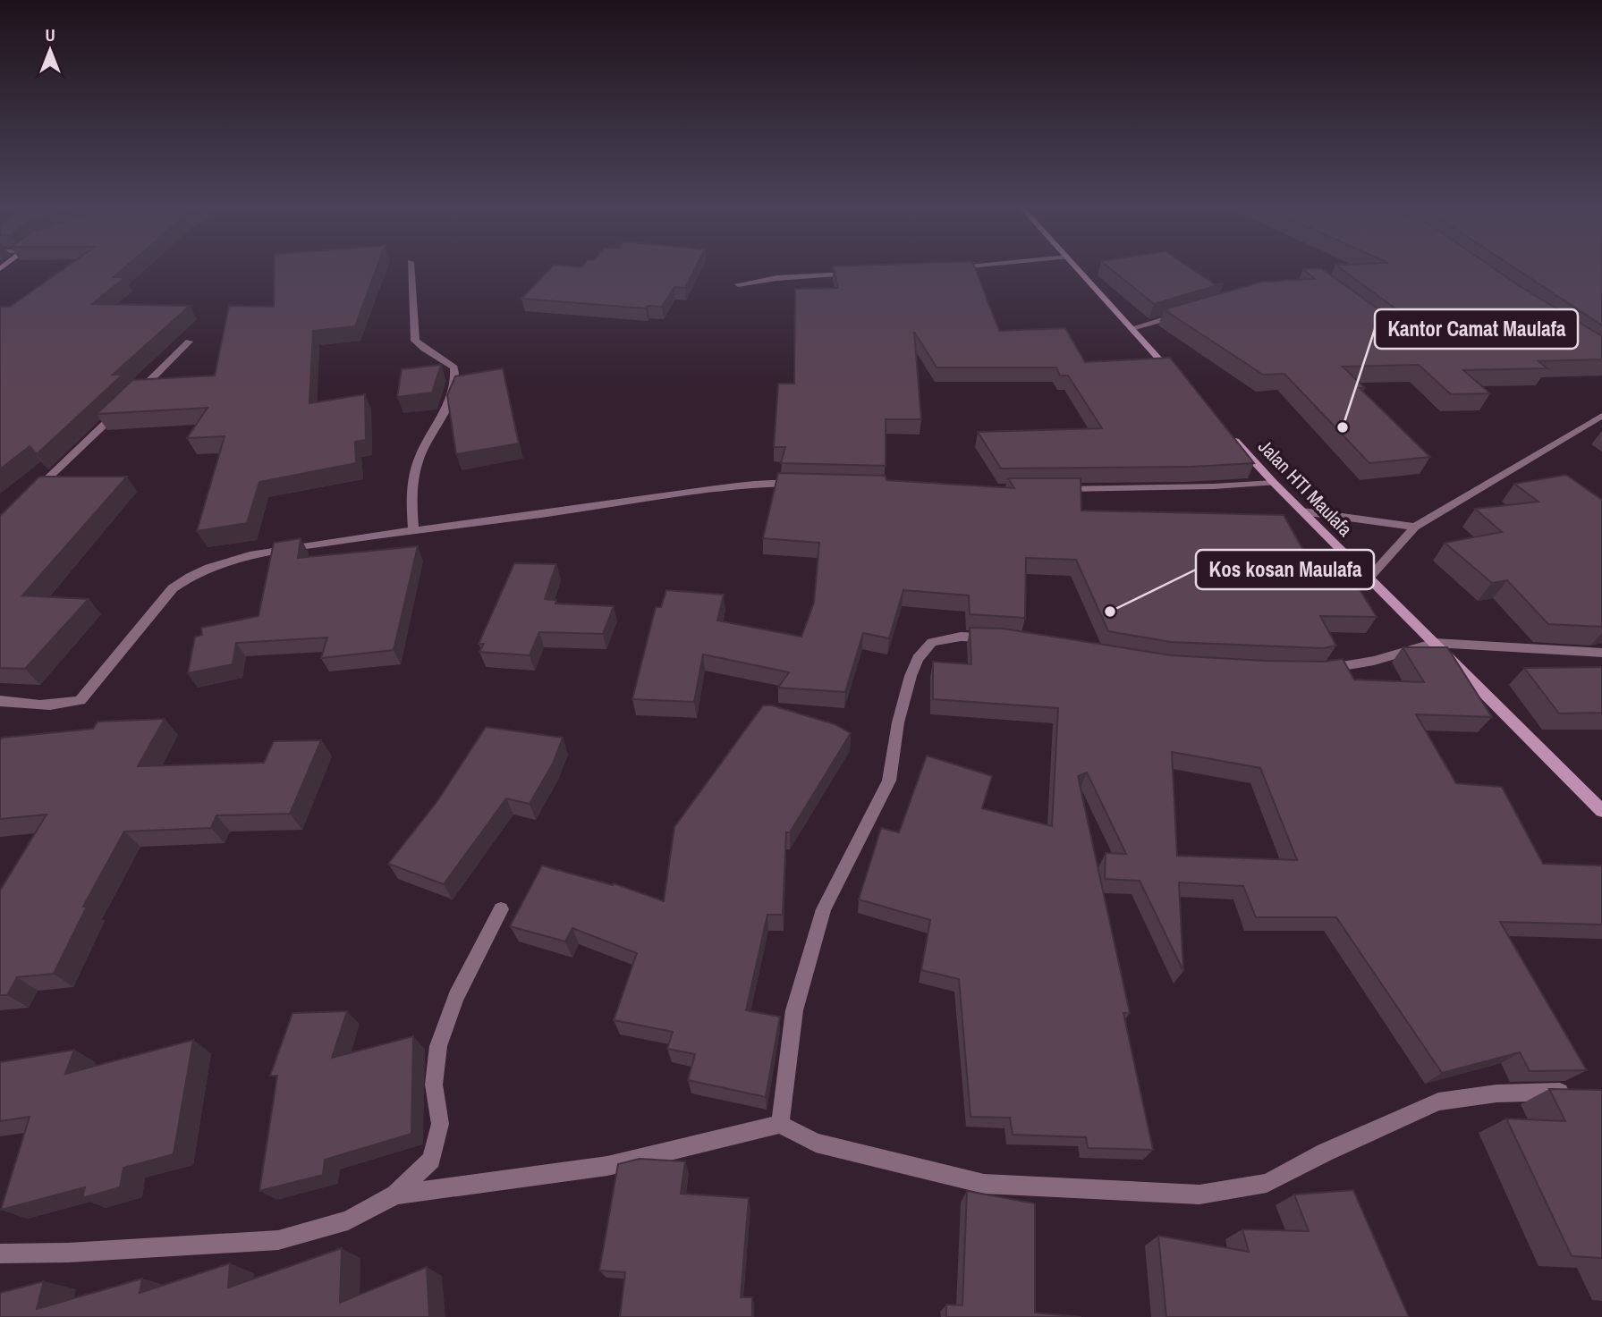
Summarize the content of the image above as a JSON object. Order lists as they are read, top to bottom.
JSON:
{
  "streets": {
    "street": ["Jalan HTI Maulafa"]
  },
  "places": ["Kantor Camat Maulafa", "Kos kosan Maulafa"],
  "north": "top"
}
